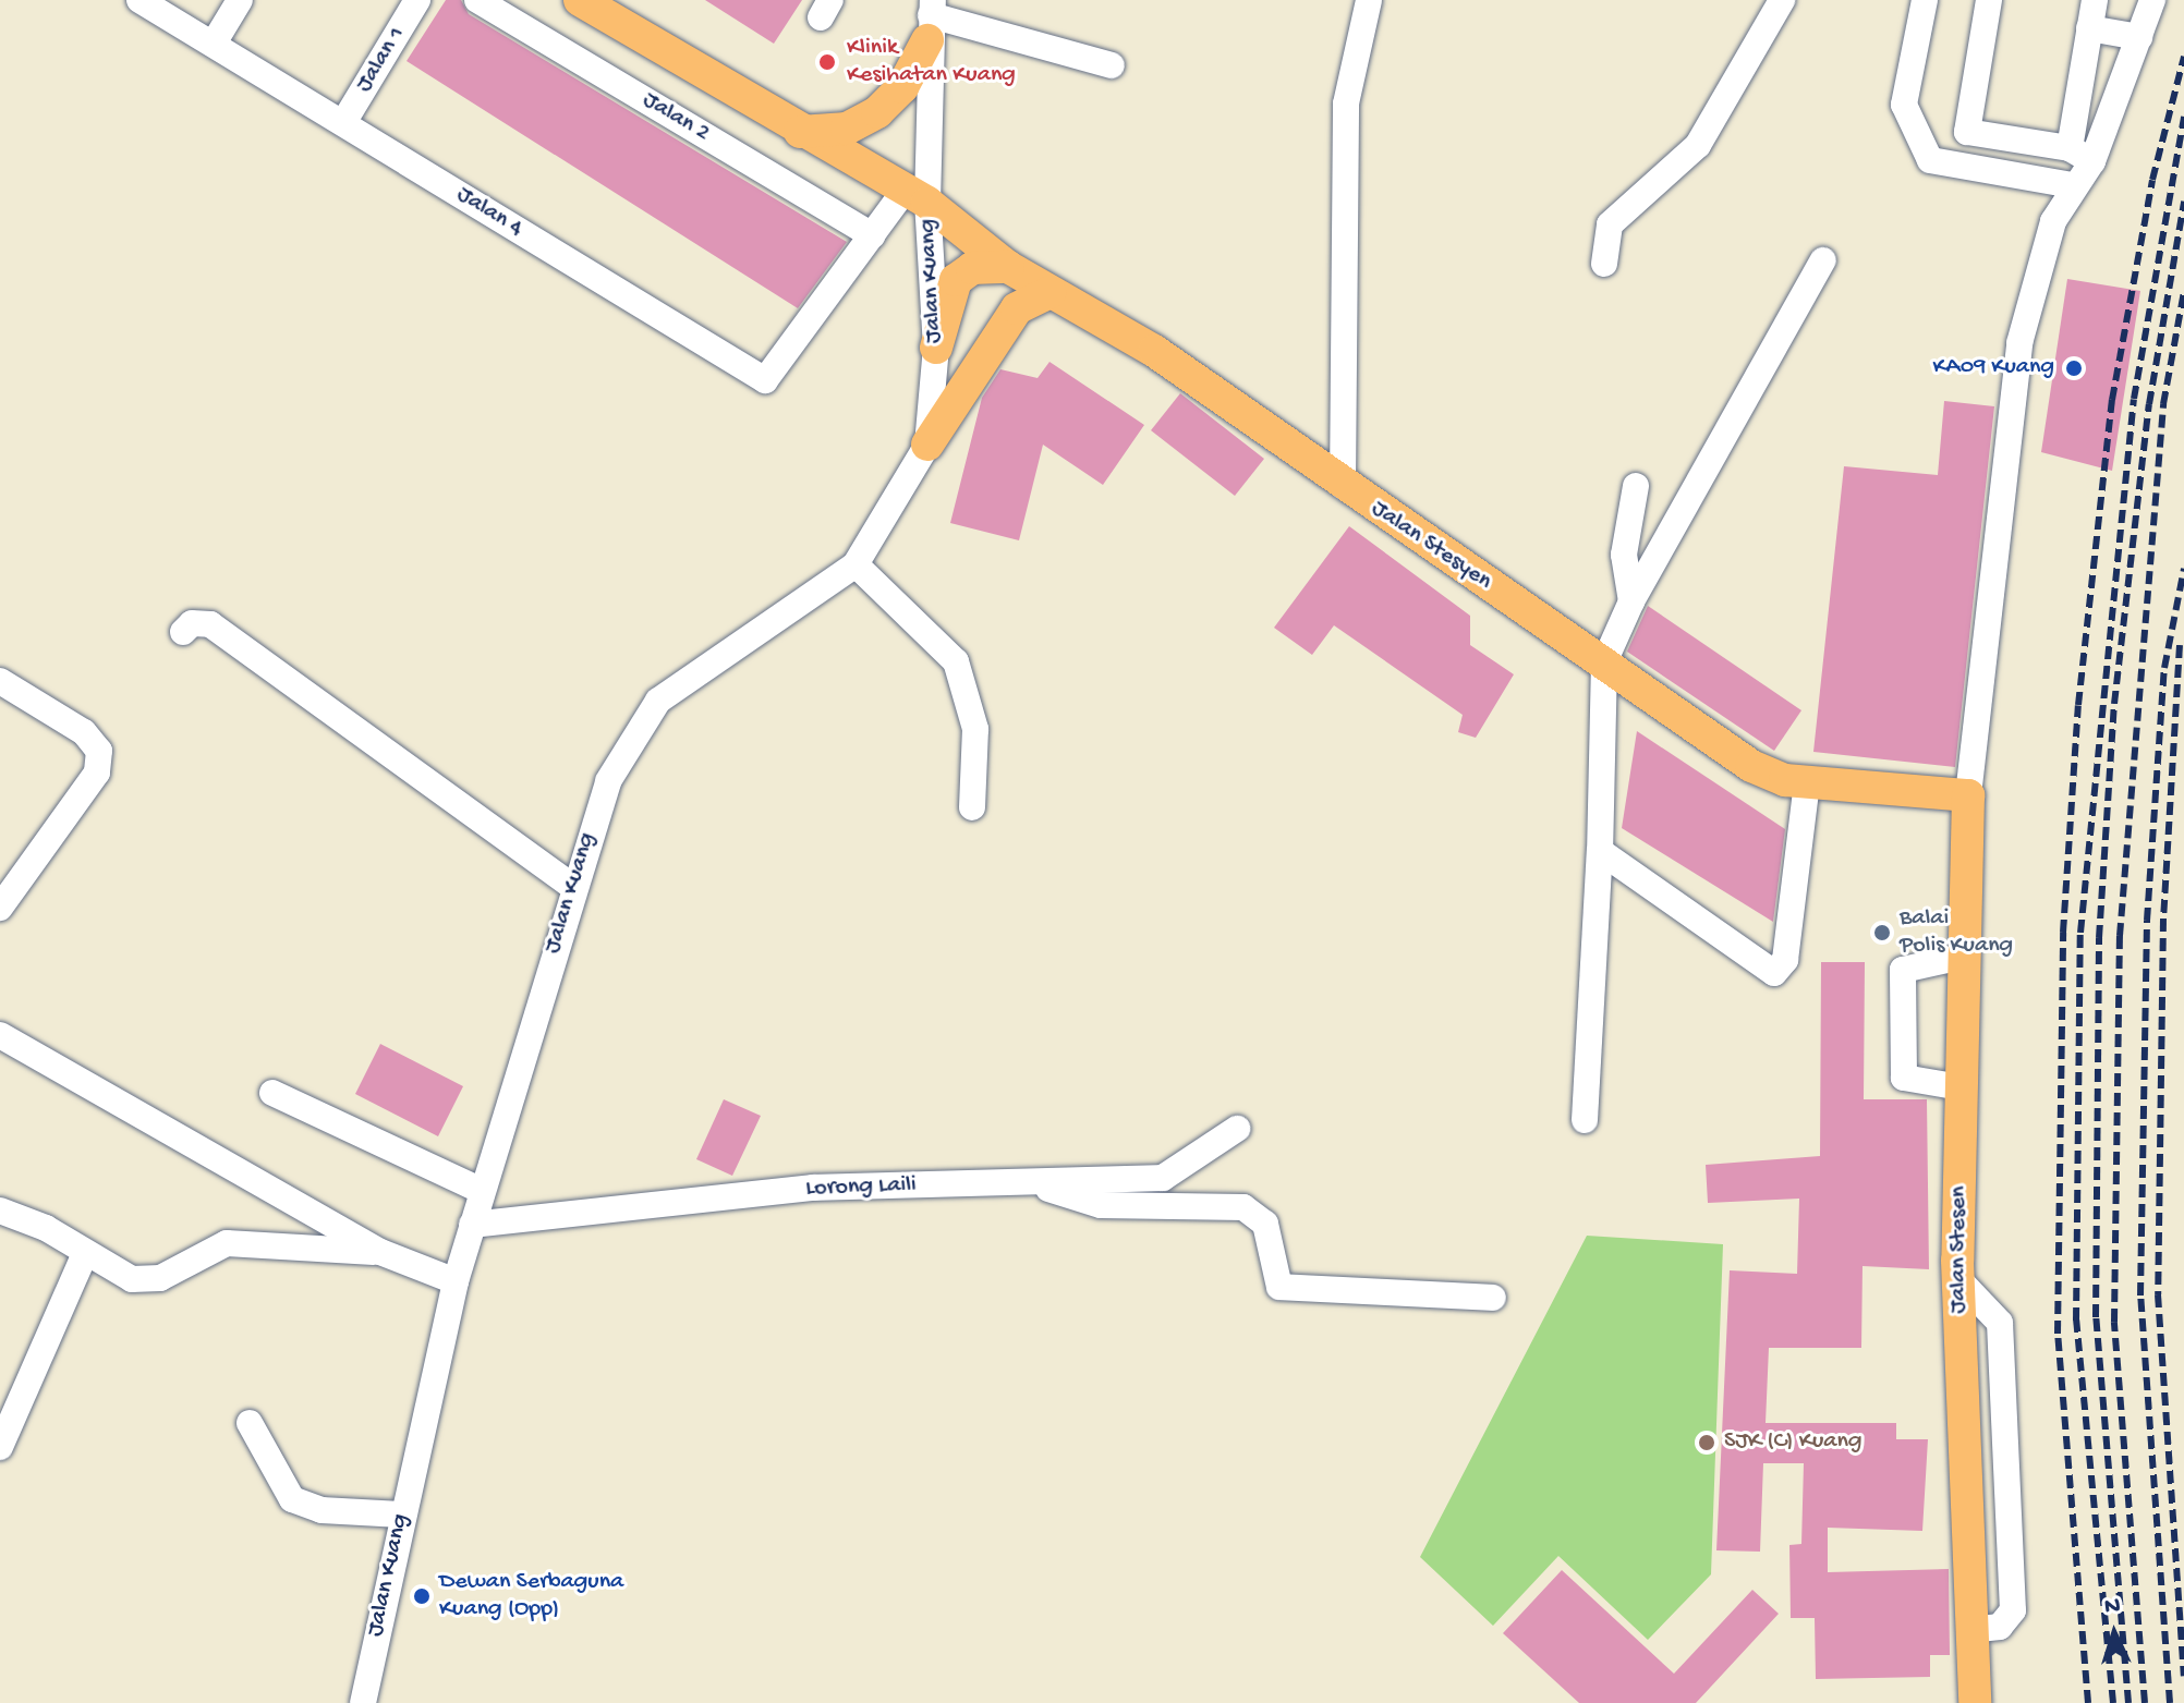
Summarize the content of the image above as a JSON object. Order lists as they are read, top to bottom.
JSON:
{
  "streets": {
    "main road": ["Jalan Stesyen", "Jalan Stesen"],
    "street": [
      "Jalan 1",
      "Jalan 2",
      "Jalan 4",
      "Jalan Kuang",
      "Lorong Laili"
    ]
  },
  "crossings": [
    ["Jalan 1", "Jalan 4"],
    ["Jalan 2", "Jalan 4"],
    ["Jalan Kuang", "Jalan Stesyen"],
    ["Jalan Kuang", "Lorong Laili"],
    ["Jalan Stesyen", "Jalan Stesen"]
  ],
  "places": [
    "Klinik Kesihatan Kuang",
    "KA09 Kuang",
    "Balai Polis Kuang",
    "SJK (C) Kuang",
    "Dewan Serbaguna Kuang (Opp)"
  ],
  "north": "top"
}
